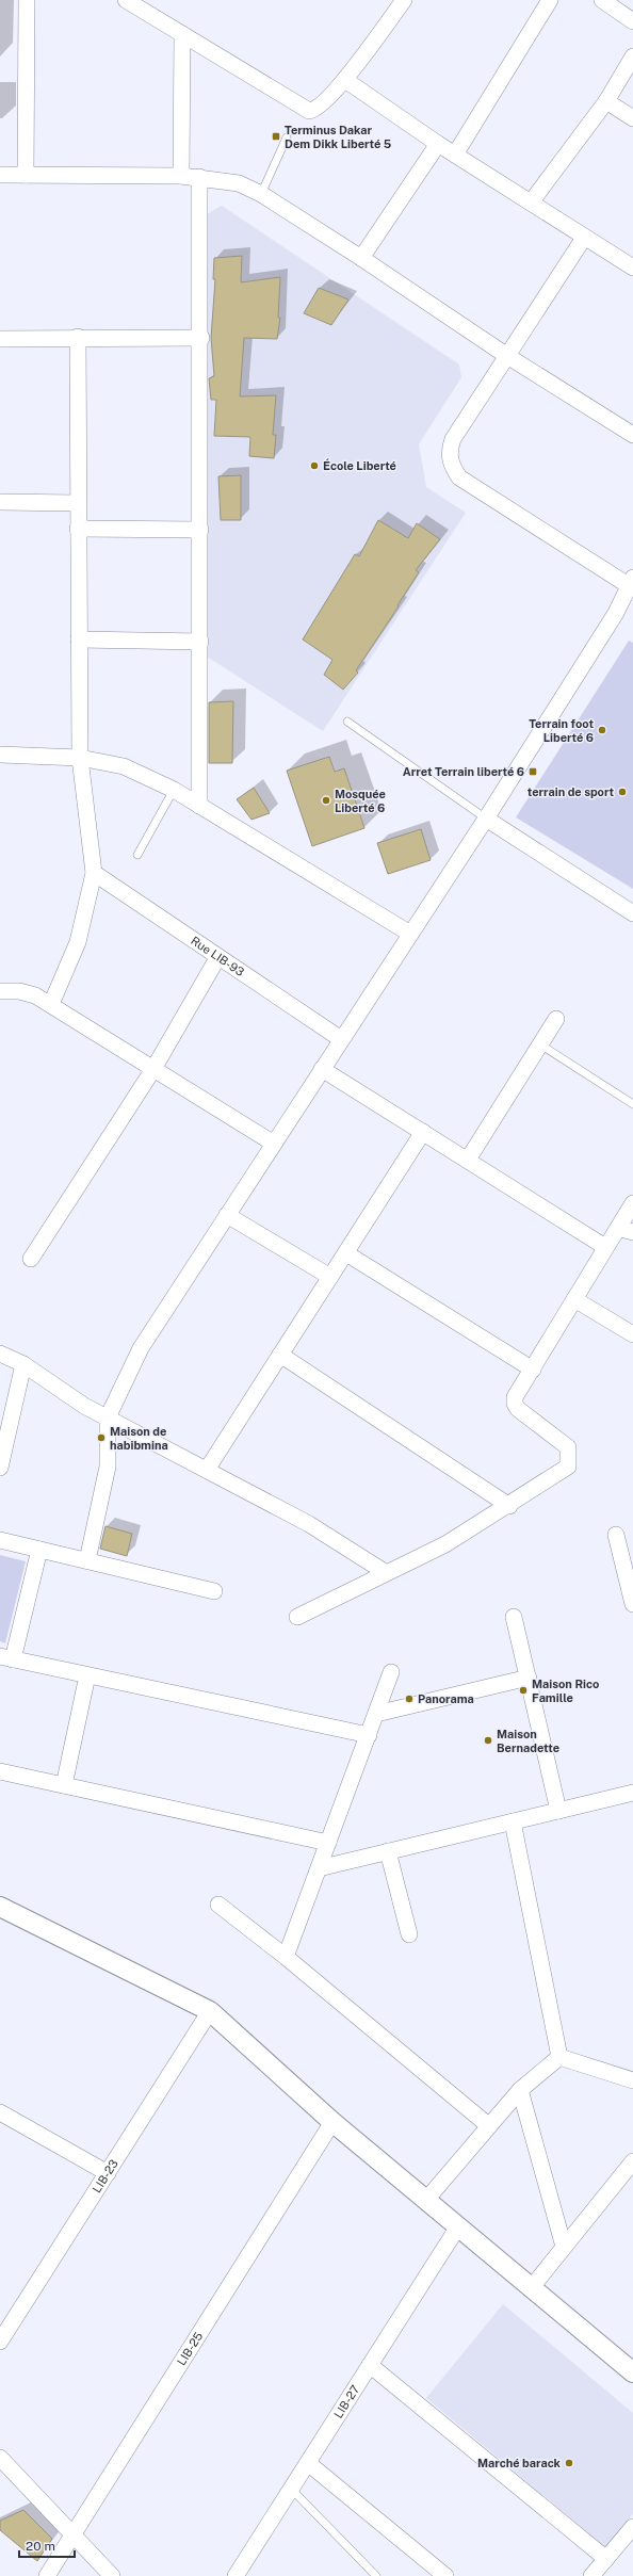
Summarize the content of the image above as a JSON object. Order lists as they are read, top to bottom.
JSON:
{
  "streets": {
    "street": [
      "Rue LIB-93",
      "LIB-23",
      "LIB-25",
      "LIB-27"
    ]
  },
  "places": {
    "transit": ["Terminus Dakar Dem Dikk Liberté 5", "Arret Terrain liberté 6"],
    "other": [
      "École Liberté",
      "Terrain foot Liberté 6",
      "terrain de sport",
      "Mosquée Liberté 6",
      "Maison de habibmina",
      "Maison Rico Famille",
      "Panorama",
      "Maison Bernadette",
      "Marché barack"
    ]
  },
  "scale_bar": "20 m"
}
